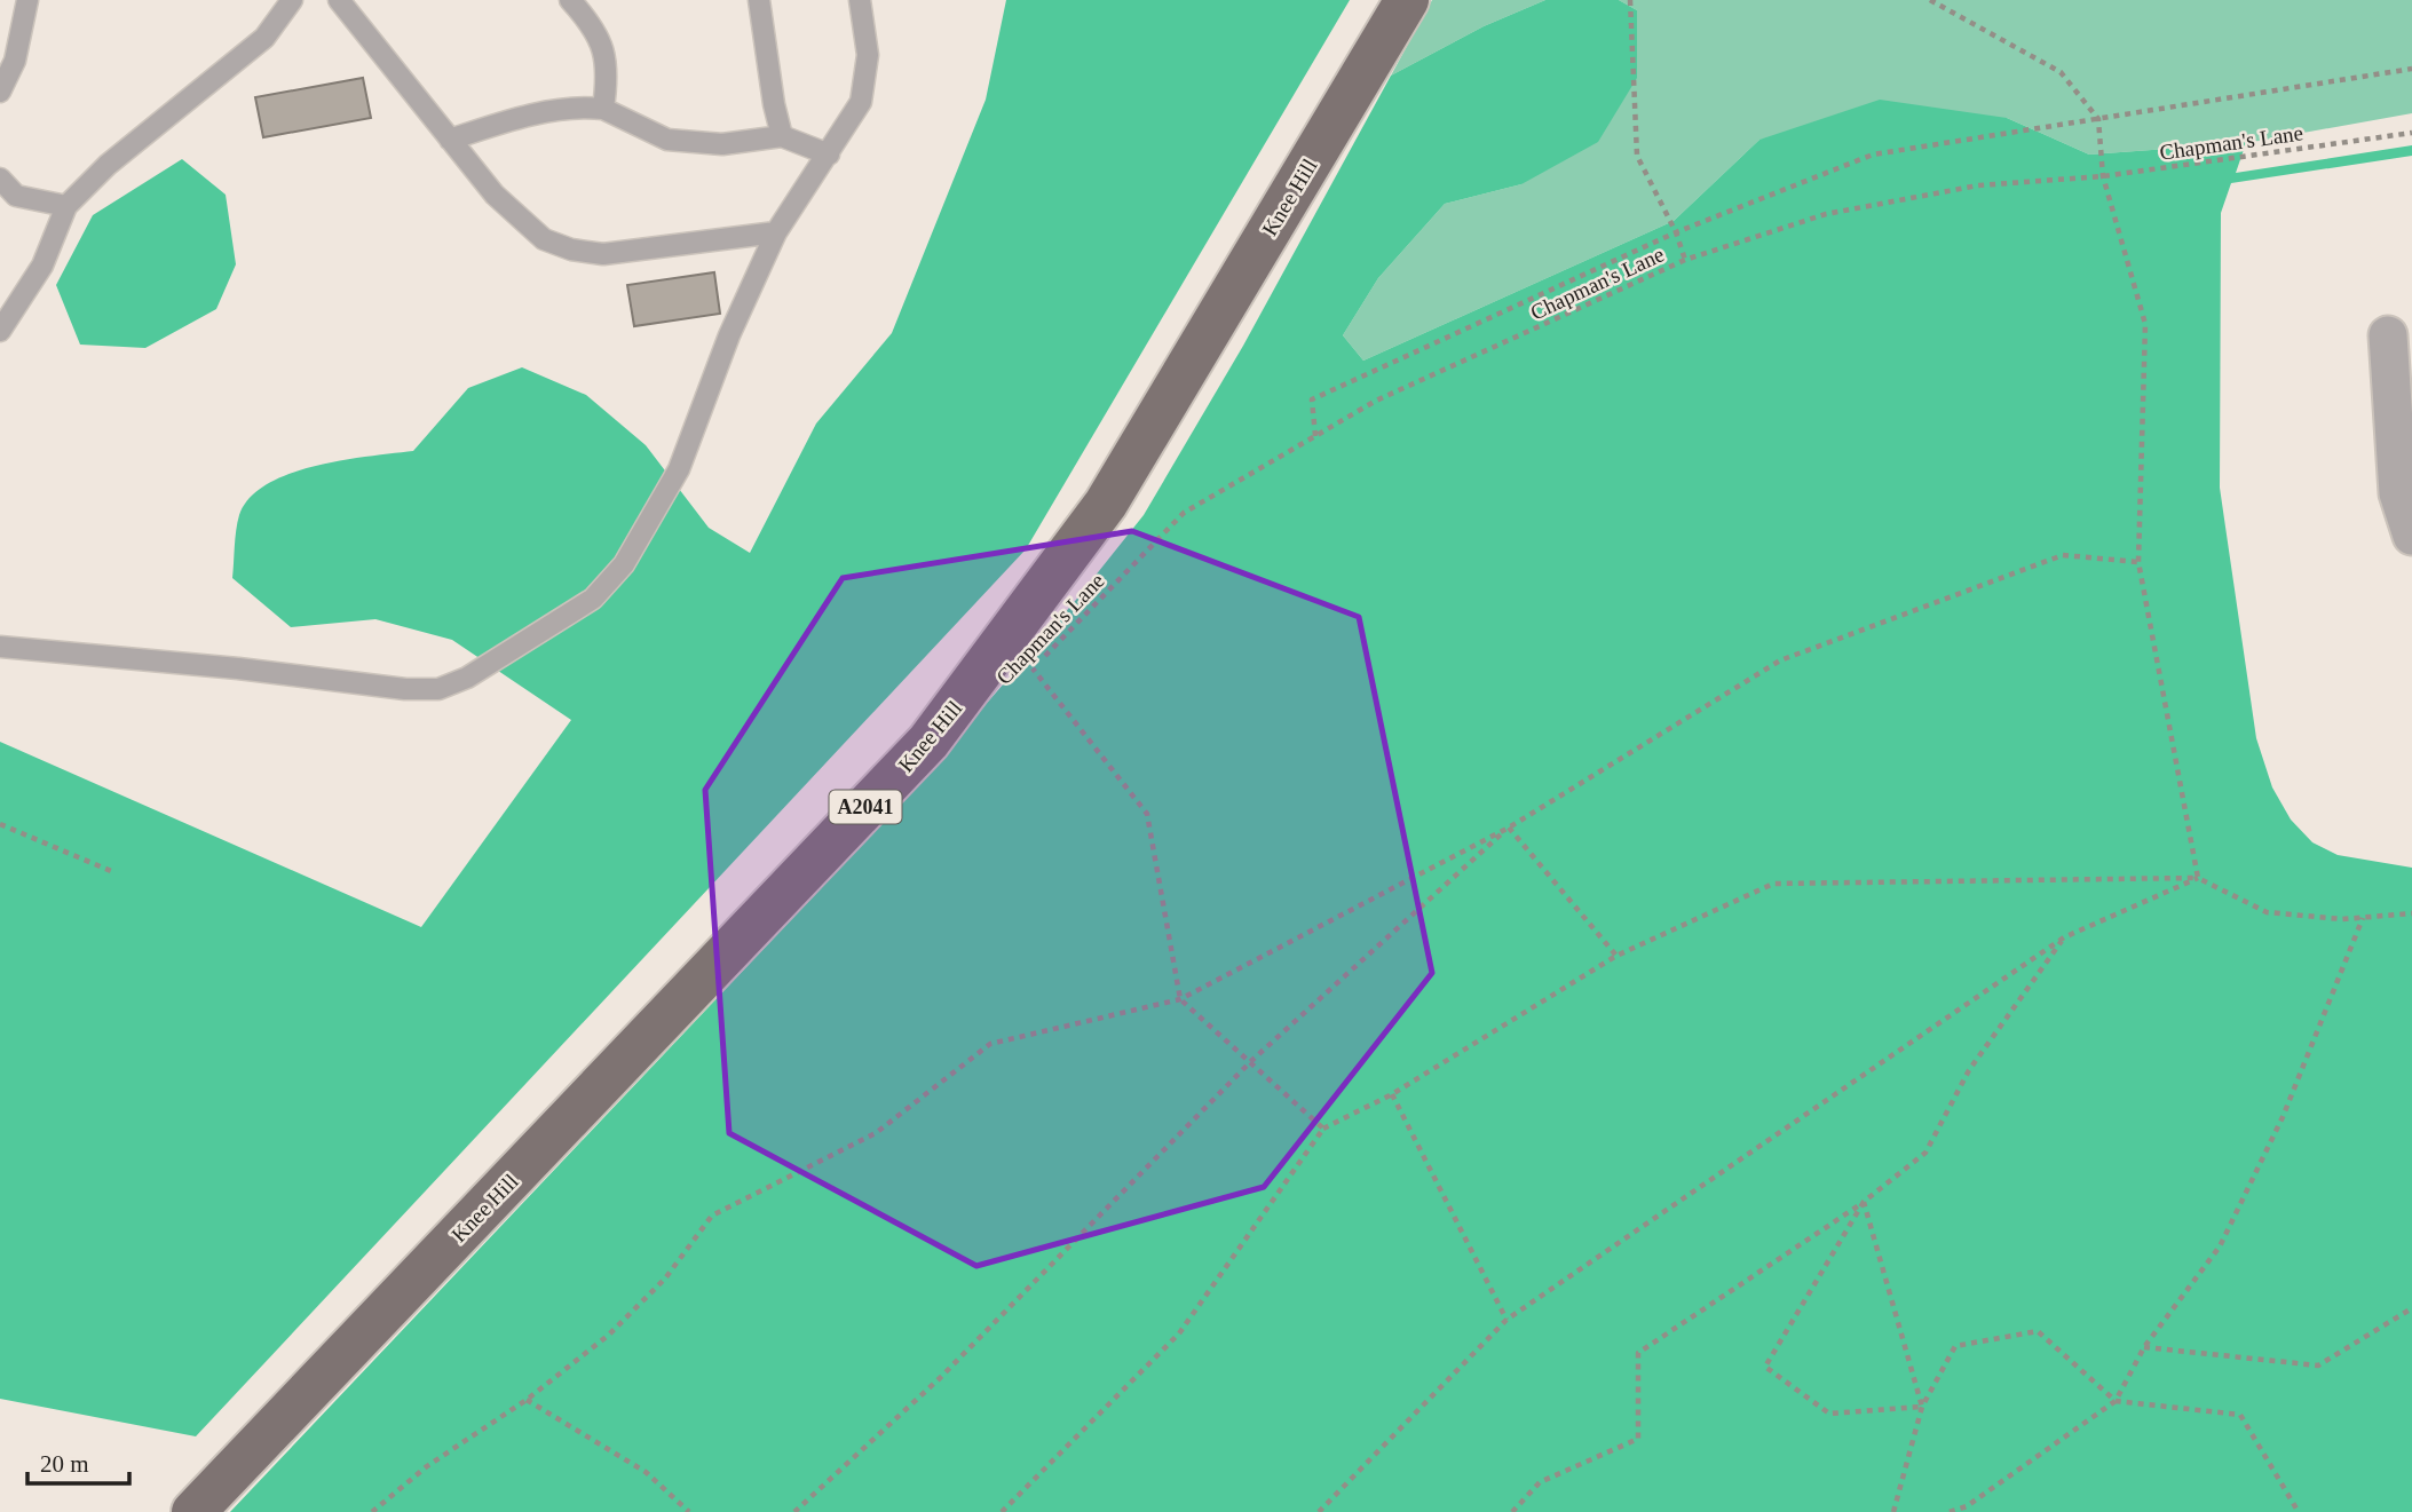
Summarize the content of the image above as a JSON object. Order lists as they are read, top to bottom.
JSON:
{
  "streets": {
    "main road": ["Knee Hill", "A2041"],
    "path": ["Chapman's Lane"]
  },
  "scale_bar": "20 m"
}
